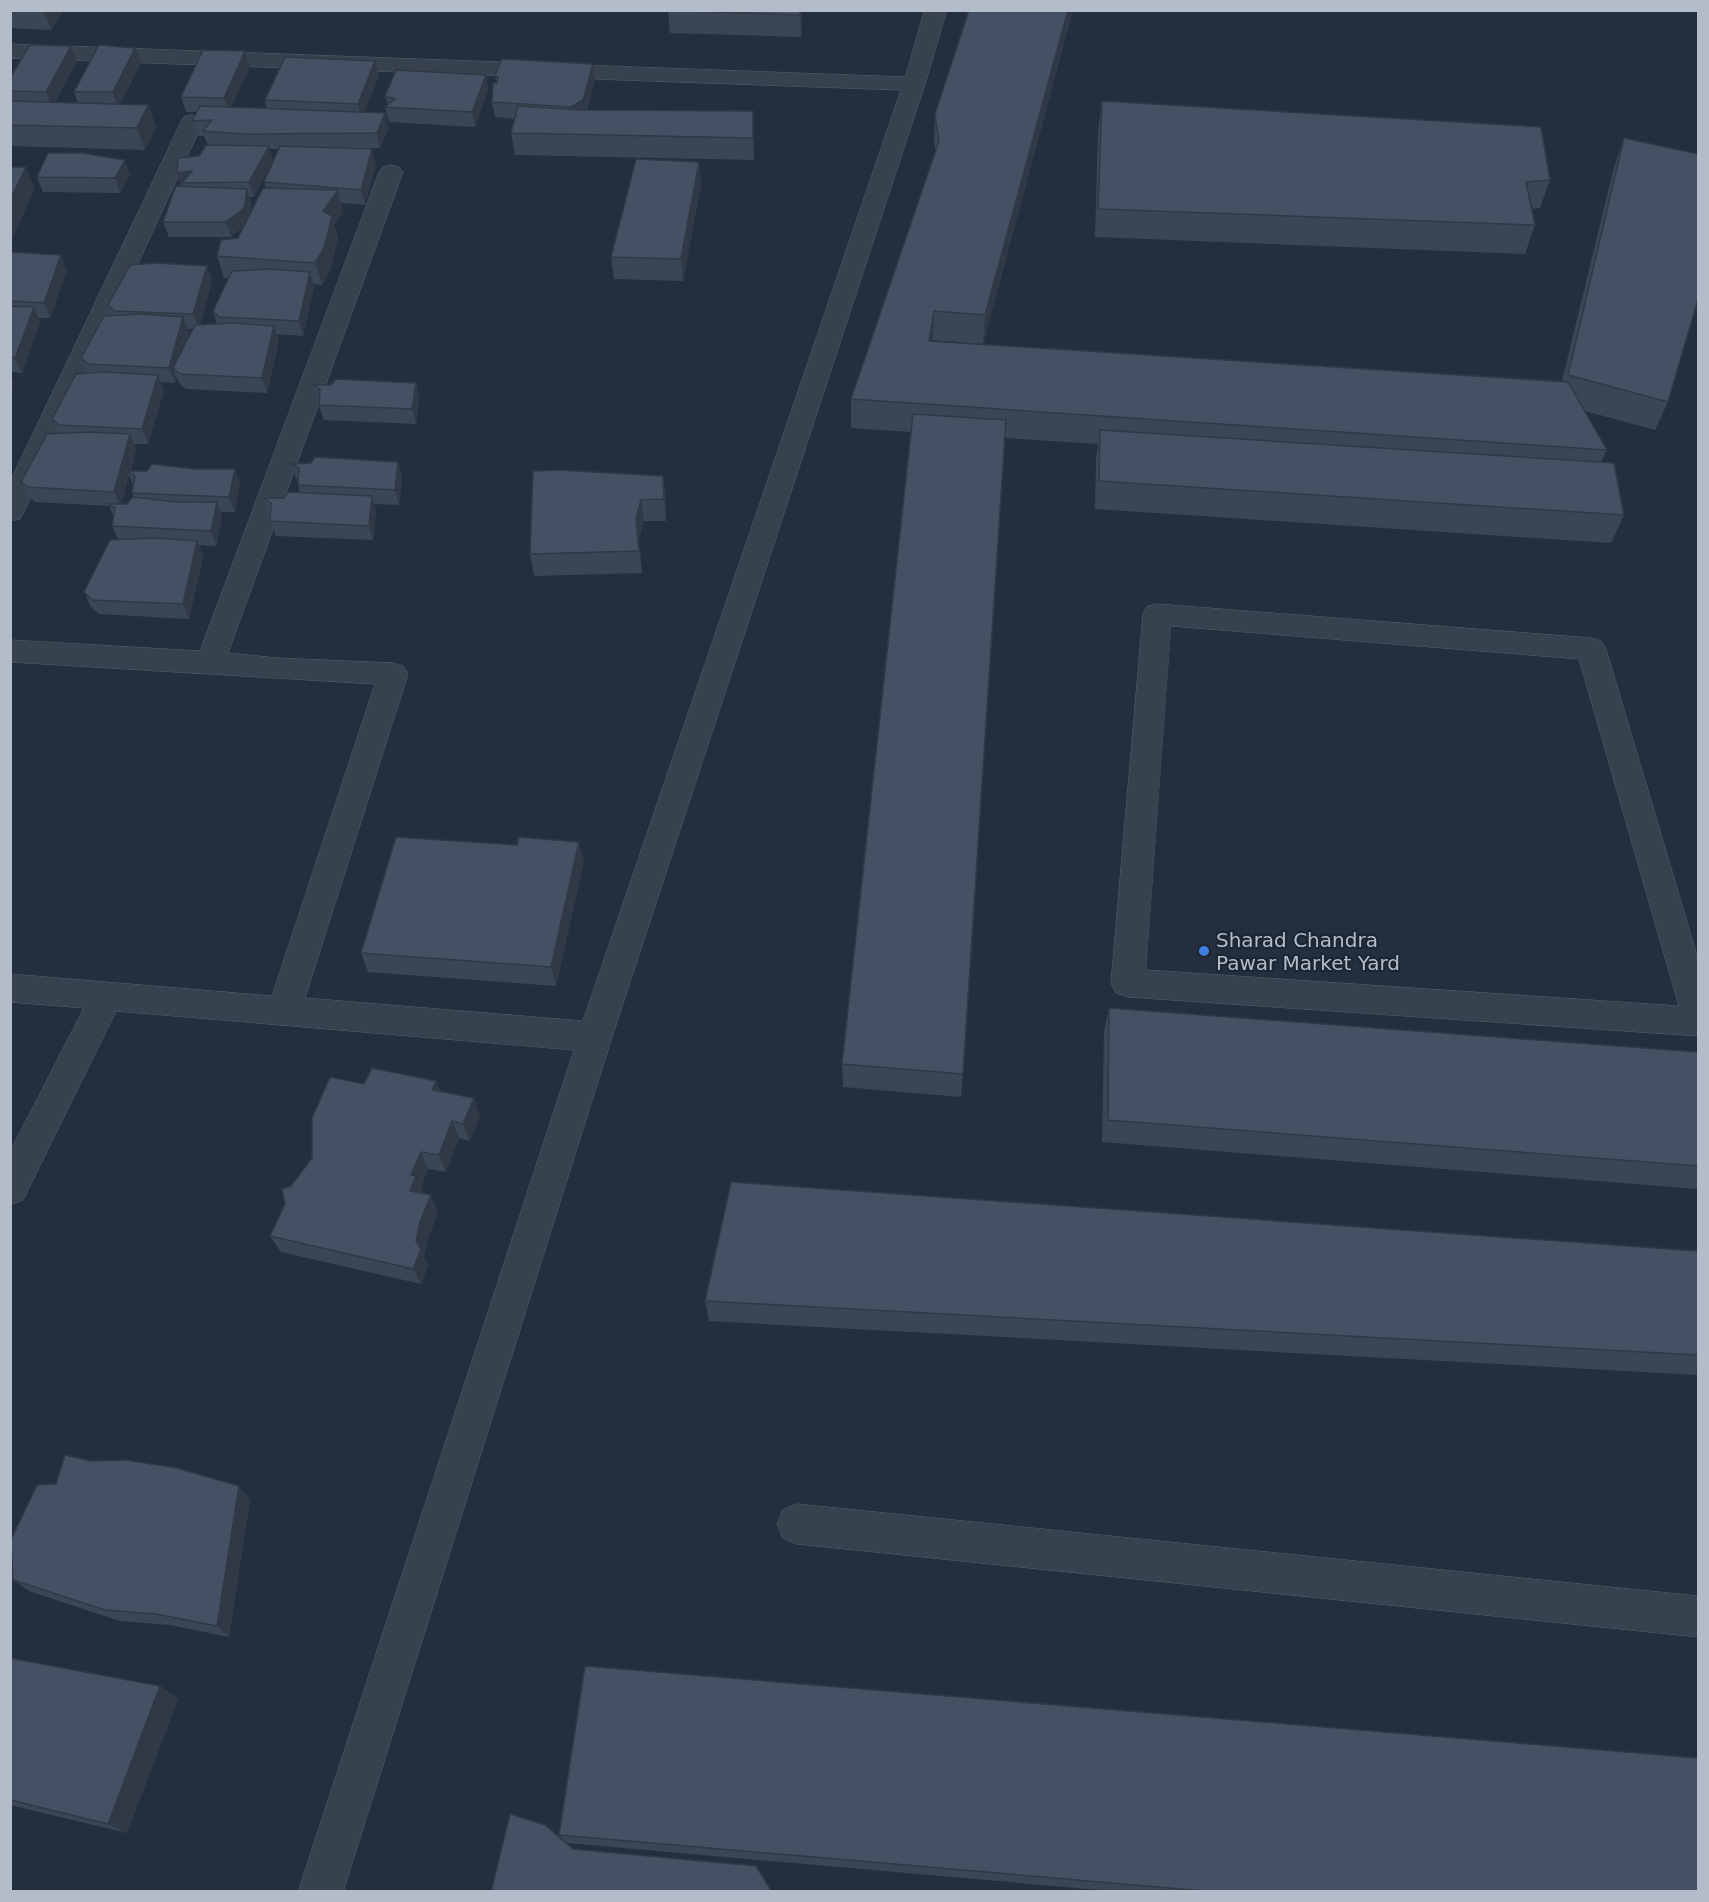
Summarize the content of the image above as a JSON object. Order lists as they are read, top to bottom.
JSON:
{
  "places": ["Sharad Chandra Pawar Market Yard"]
}
